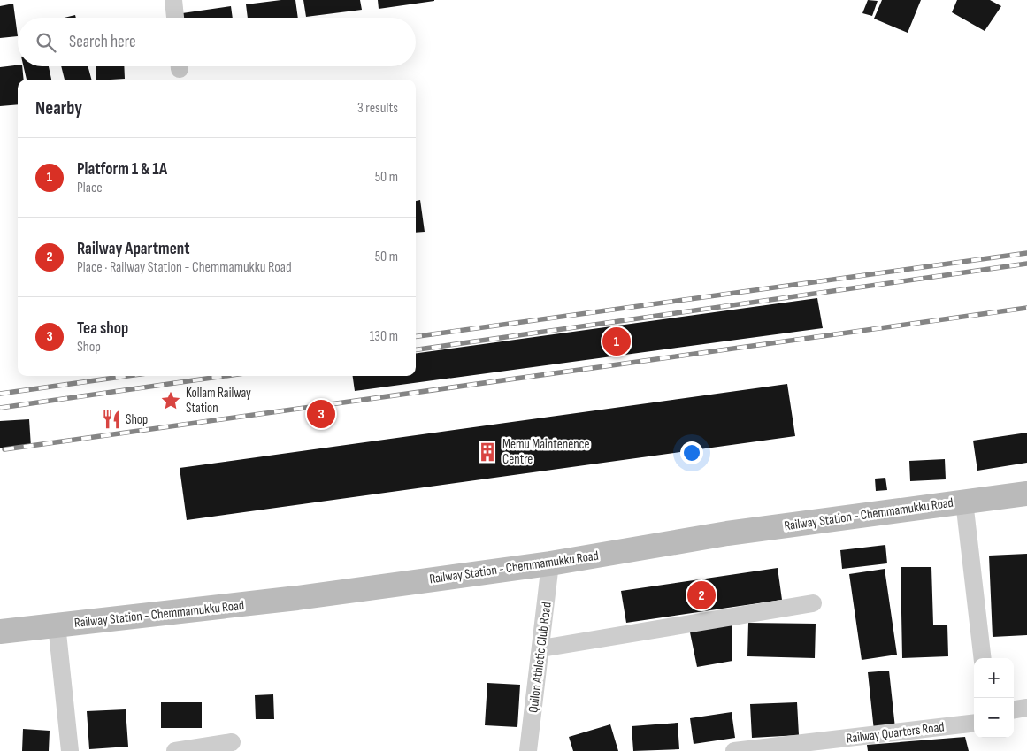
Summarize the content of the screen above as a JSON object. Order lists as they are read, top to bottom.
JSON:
{
  "streets": {
    "main road": ["Railway Station - Chemmamukku Road"],
    "street": ["Quilon Athletic Club Road", "Railway Quarters Road"]
  },
  "crossings": [
    ["Railway Station - Chemmamukku Road", "Quilon Athletic Club Road"]
  ],
  "places": {
    "place": ["Kollam Railway Station"],
    "restaurant": ["Shop"],
    "building": ["Memu Maintenence Centre"]
  },
  "page": {
    "search": "Search here",
    "heading": ["Nearby", "3 results"],
    "list": [
      {
        "mark": "1",
        "name": "Platform 1 & 1A",
        "note": "Place",
        "value": "50 m"
      },
      {
        "mark": "2",
        "name": "Railway Apartment",
        "note": "Place · Railway Station - Chemmamukku Road",
        "value": "50 m"
      },
      {
        "mark": "3",
        "name": "Tea shop",
        "note": "Shop",
        "value": "130 m"
      }
    ],
    "pins": ["1", "3", "2"],
    "map_buttons": ["+", "−"]
  }
}
